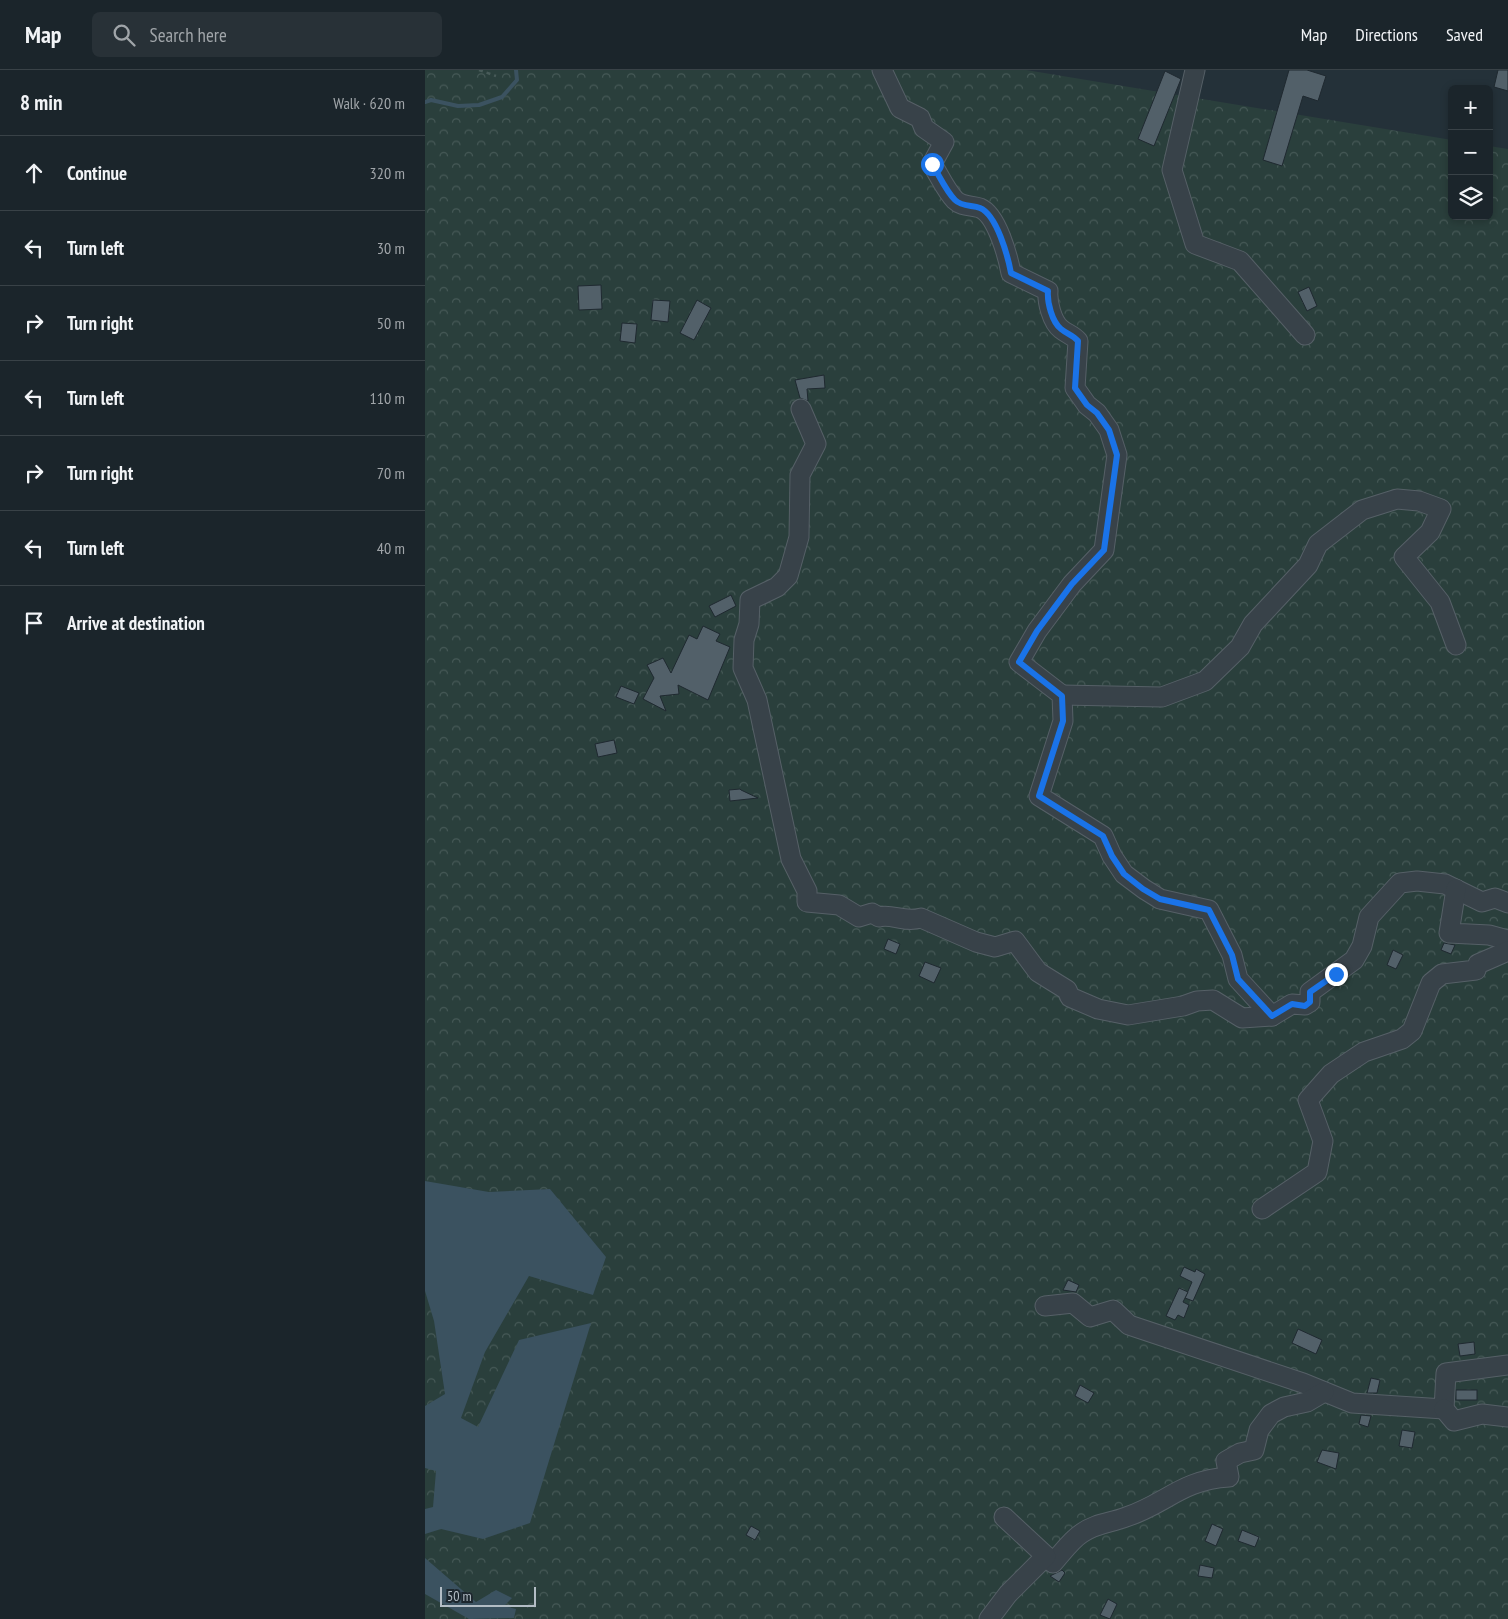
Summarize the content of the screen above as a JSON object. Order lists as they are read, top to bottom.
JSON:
{
  "scale_bar": "50 m",
  "page": {
    "header": "Map",
    "search": "Search here",
    "nav": ["Map", "Directions", "Saved"],
    "heading": ["8 min", "Walk · 620 m"],
    "map_buttons": ["+", "−"],
    "list": [
      ["Continue", "320 m"],
      ["Turn left", "30 m"],
      ["Turn right", "50 m"],
      ["Turn left", "110 m"],
      ["Turn right", "70 m"],
      ["Turn left", "40 m"],
      "Arrive at destination"
    ],
    "scale": "50 m"
  }
}
